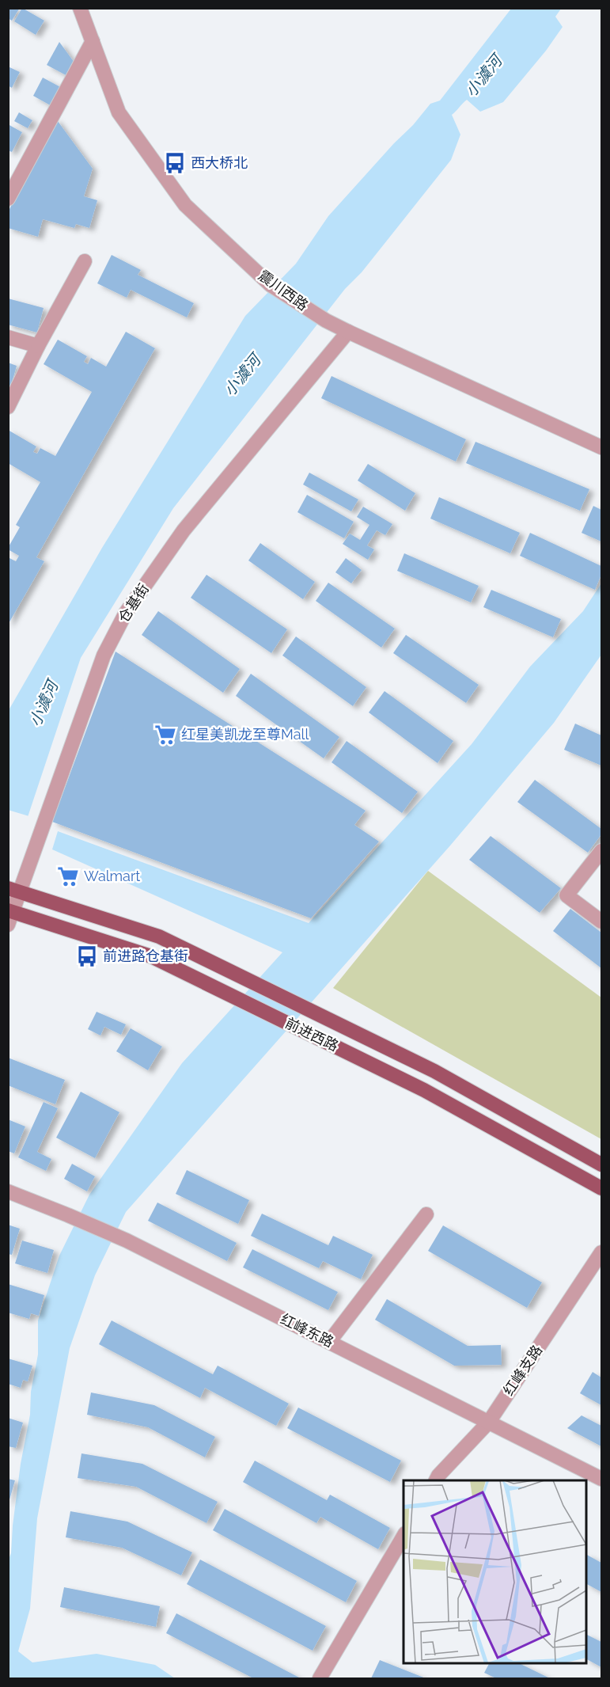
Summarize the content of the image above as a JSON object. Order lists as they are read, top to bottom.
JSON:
{
  "streets": {
    "main road": ["前进西路"],
    "street": [
      "震川西路",
      "仓基街",
      "红峰东路",
      "红峰支路"
    ]
  },
  "crossings": [
    ["震川西路", "仓基街"],
    ["仓基街", "前进西路"],
    ["红峰东路", "红峰支路"]
  ],
  "water": ["小澞河"],
  "places": {
    "bus stop": ["西大桥北", "前进路仓基街"],
    "supermarket": ["红星美凯龙至尊Mall", "Walmart"]
  }
}
